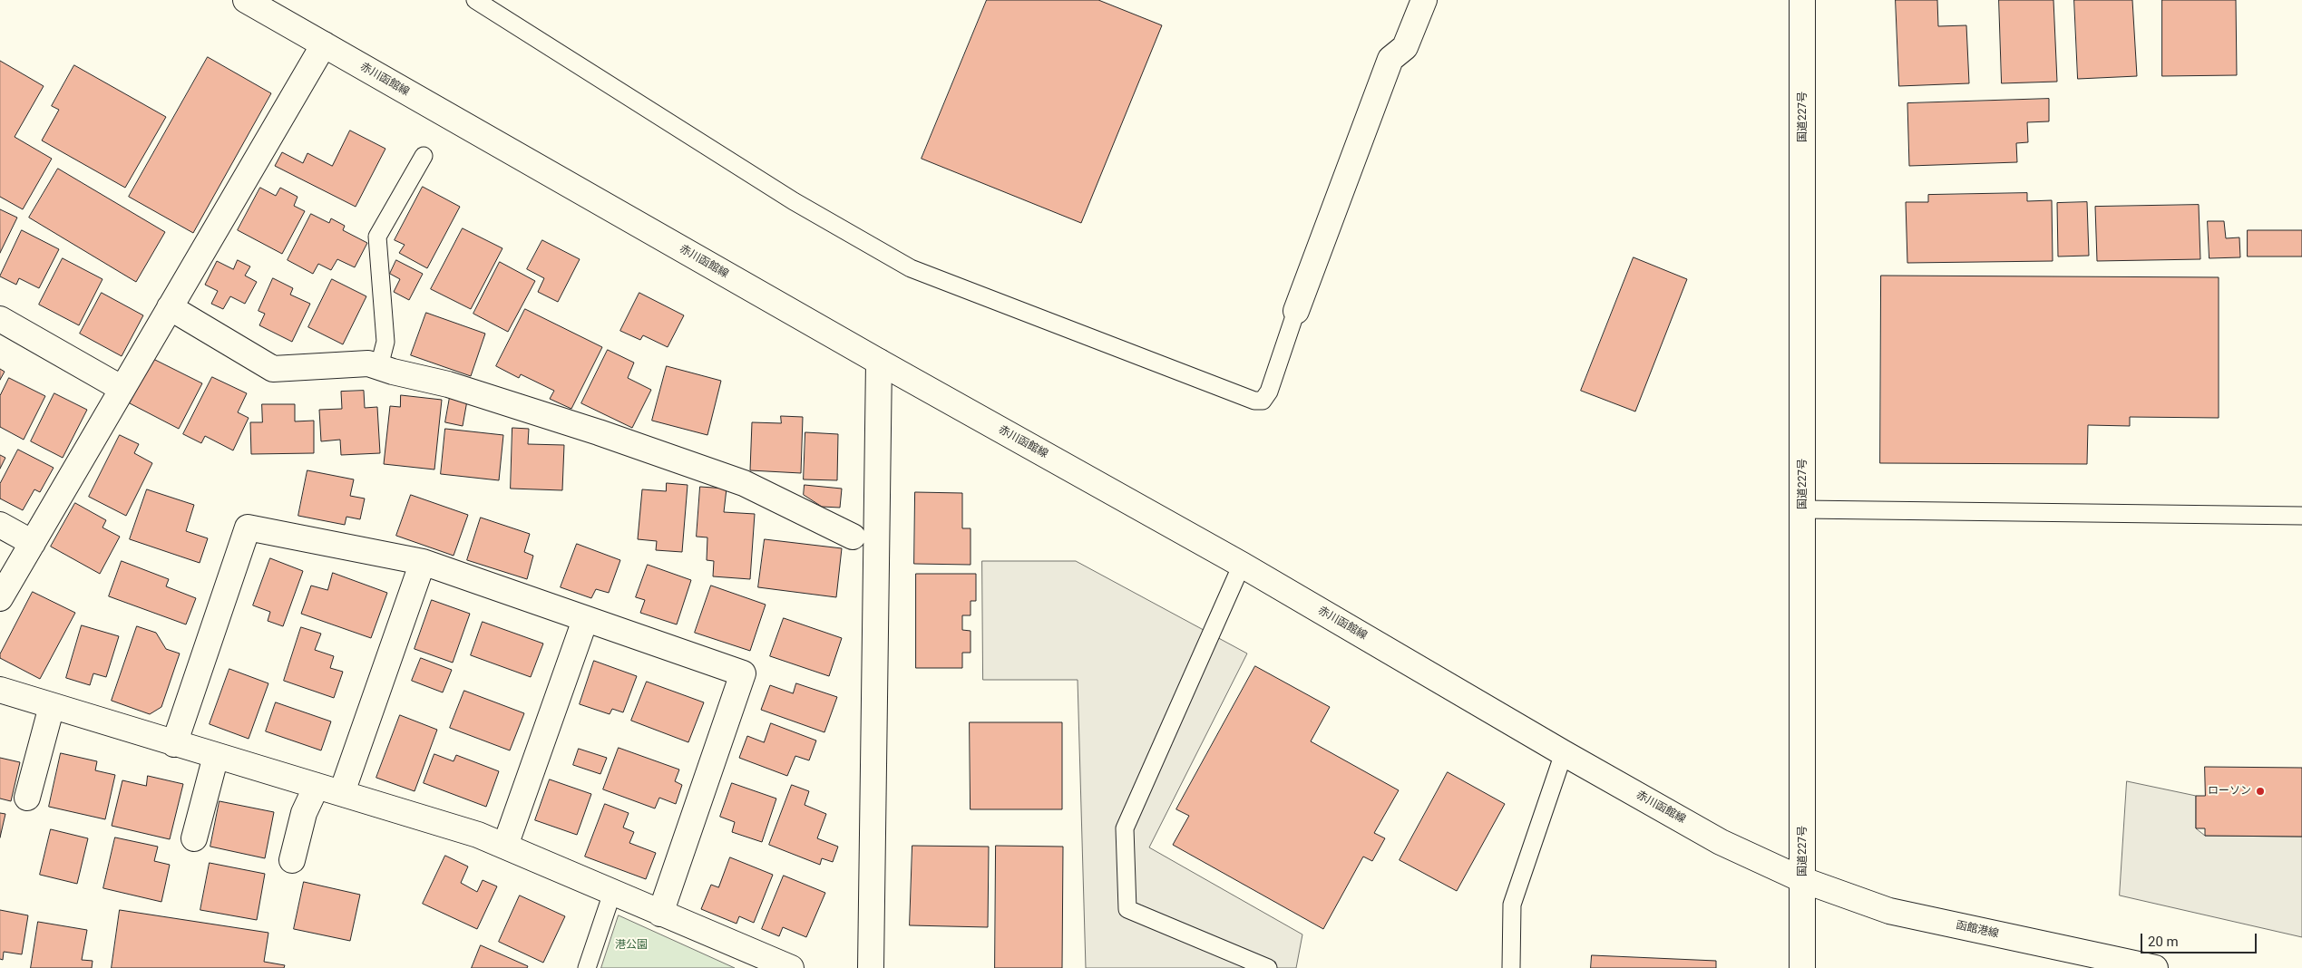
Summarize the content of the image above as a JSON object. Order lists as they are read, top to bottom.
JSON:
{
  "streets": {
    "main road": ["赤川函館線", "国道227号", "函館港線"]
  },
  "crossings": [
    ["赤川函館線", "国道227号"],
    ["赤川函館線", "函館港線"],
    ["国道227号", "函館港線"]
  ],
  "parks": ["港公園"],
  "places": ["ローソン"],
  "scale_bar": "20 m"
}
